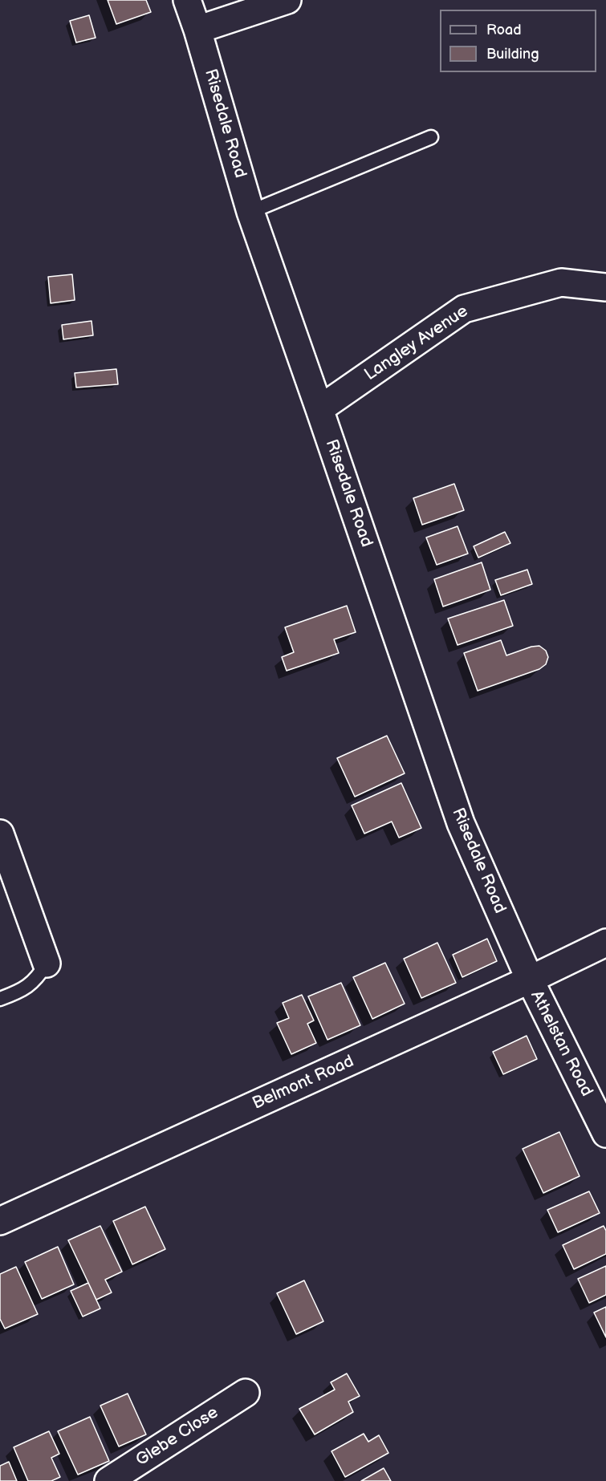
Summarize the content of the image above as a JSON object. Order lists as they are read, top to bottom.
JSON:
{
  "streets": {
    "street": [
      "Risedale Road",
      "Langley Avenue",
      "Athelstan Road",
      "Belmont Road",
      "Glebe Close"
    ]
  },
  "crossings": [
    ["Risedale Road", "Langley Avenue"],
    ["Risedale Road", "Athelstan Road"],
    ["Risedale Road", "Belmont Road"],
    ["Athelstan Road", "Belmont Road"]
  ],
  "legend": ["Road", "Building"]
}
